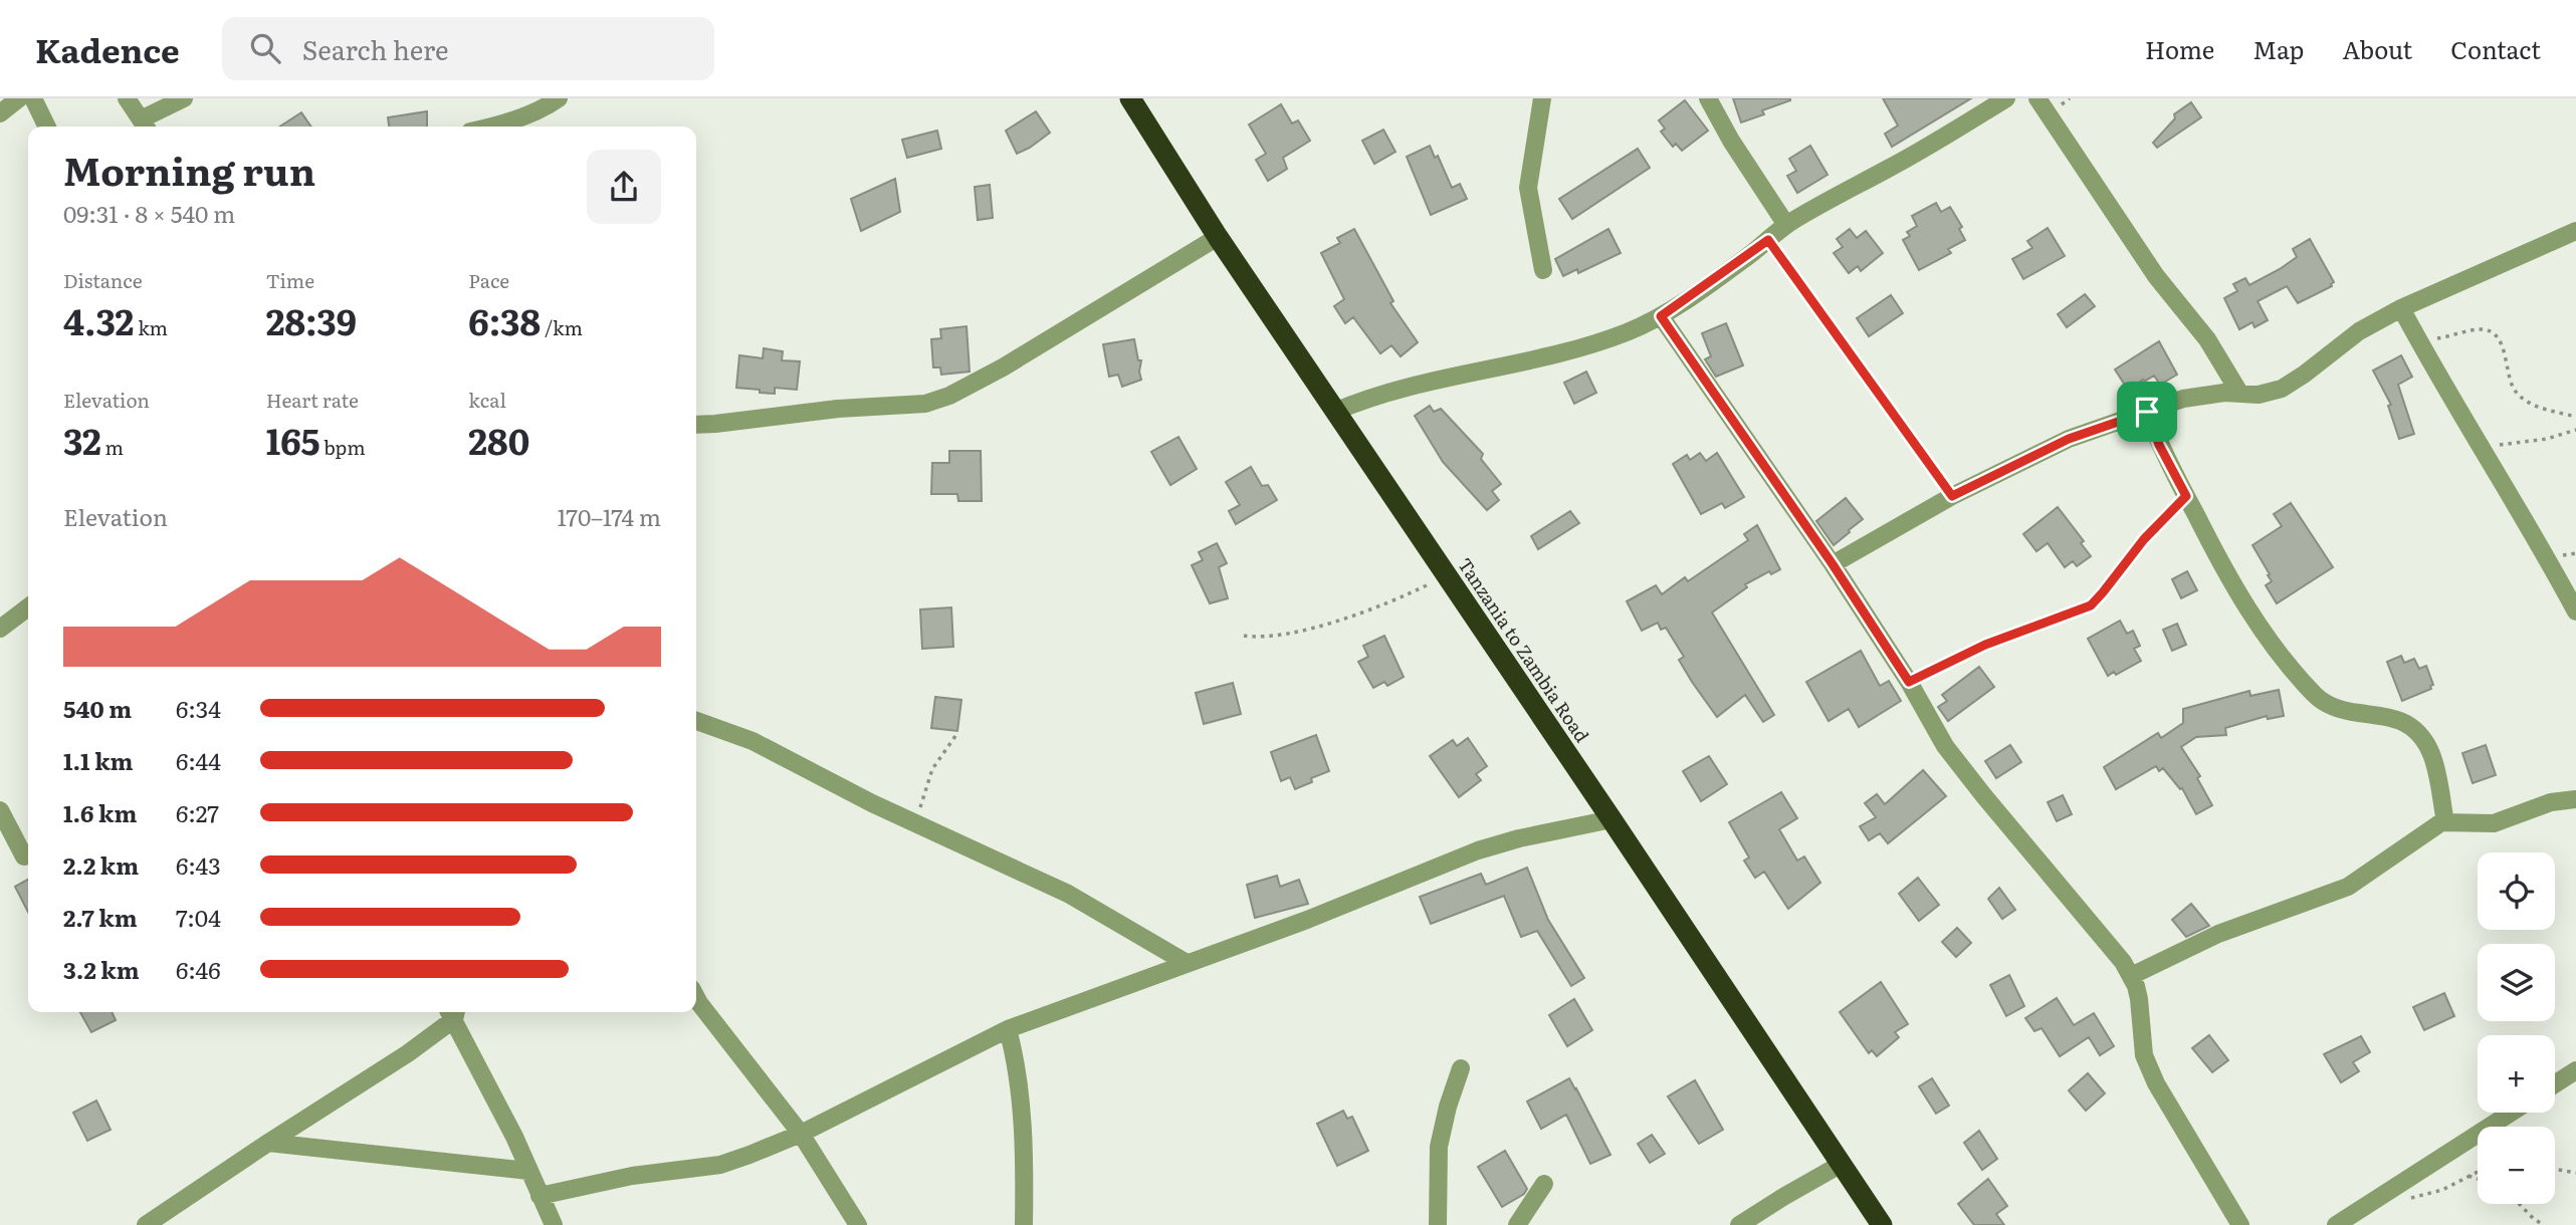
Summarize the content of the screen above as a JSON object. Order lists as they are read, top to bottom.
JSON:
{
  "streets": {
    "highway": ["Tanzania to Zambia Road"]
  },
  "page": {
    "header": "Kadence",
    "search": "Search here",
    "nav": [
      "Home",
      "Map",
      "About",
      "Contact"
    ],
    "heading": ["Morning run", "09:31 · 8 × 540 m"],
    "stats": [
      ["Distance", "4.32 km"],
      ["Time", "28:39"],
      ["Pace", "6:38 /km"],
      ["Elevation", "32 m"],
      ["Heart rate", "165 bpm"],
      ["kcal", "280"]
    ],
    "chart": ["Elevation", "170–174 m"],
    "list": [
      {
        "name": "540 m",
        "note": "6:34"
      },
      {
        "name": "1.1 km",
        "note": "6:44"
      },
      {
        "name": "1.6 km",
        "note": "6:27"
      },
      {
        "name": "2.2 km",
        "note": "6:43"
      },
      {
        "name": "2.7 km",
        "note": "7:04"
      },
      {
        "name": "3.2 km",
        "note": "6:46"
      }
    ],
    "map_buttons": ["+", "−"]
  }
}
